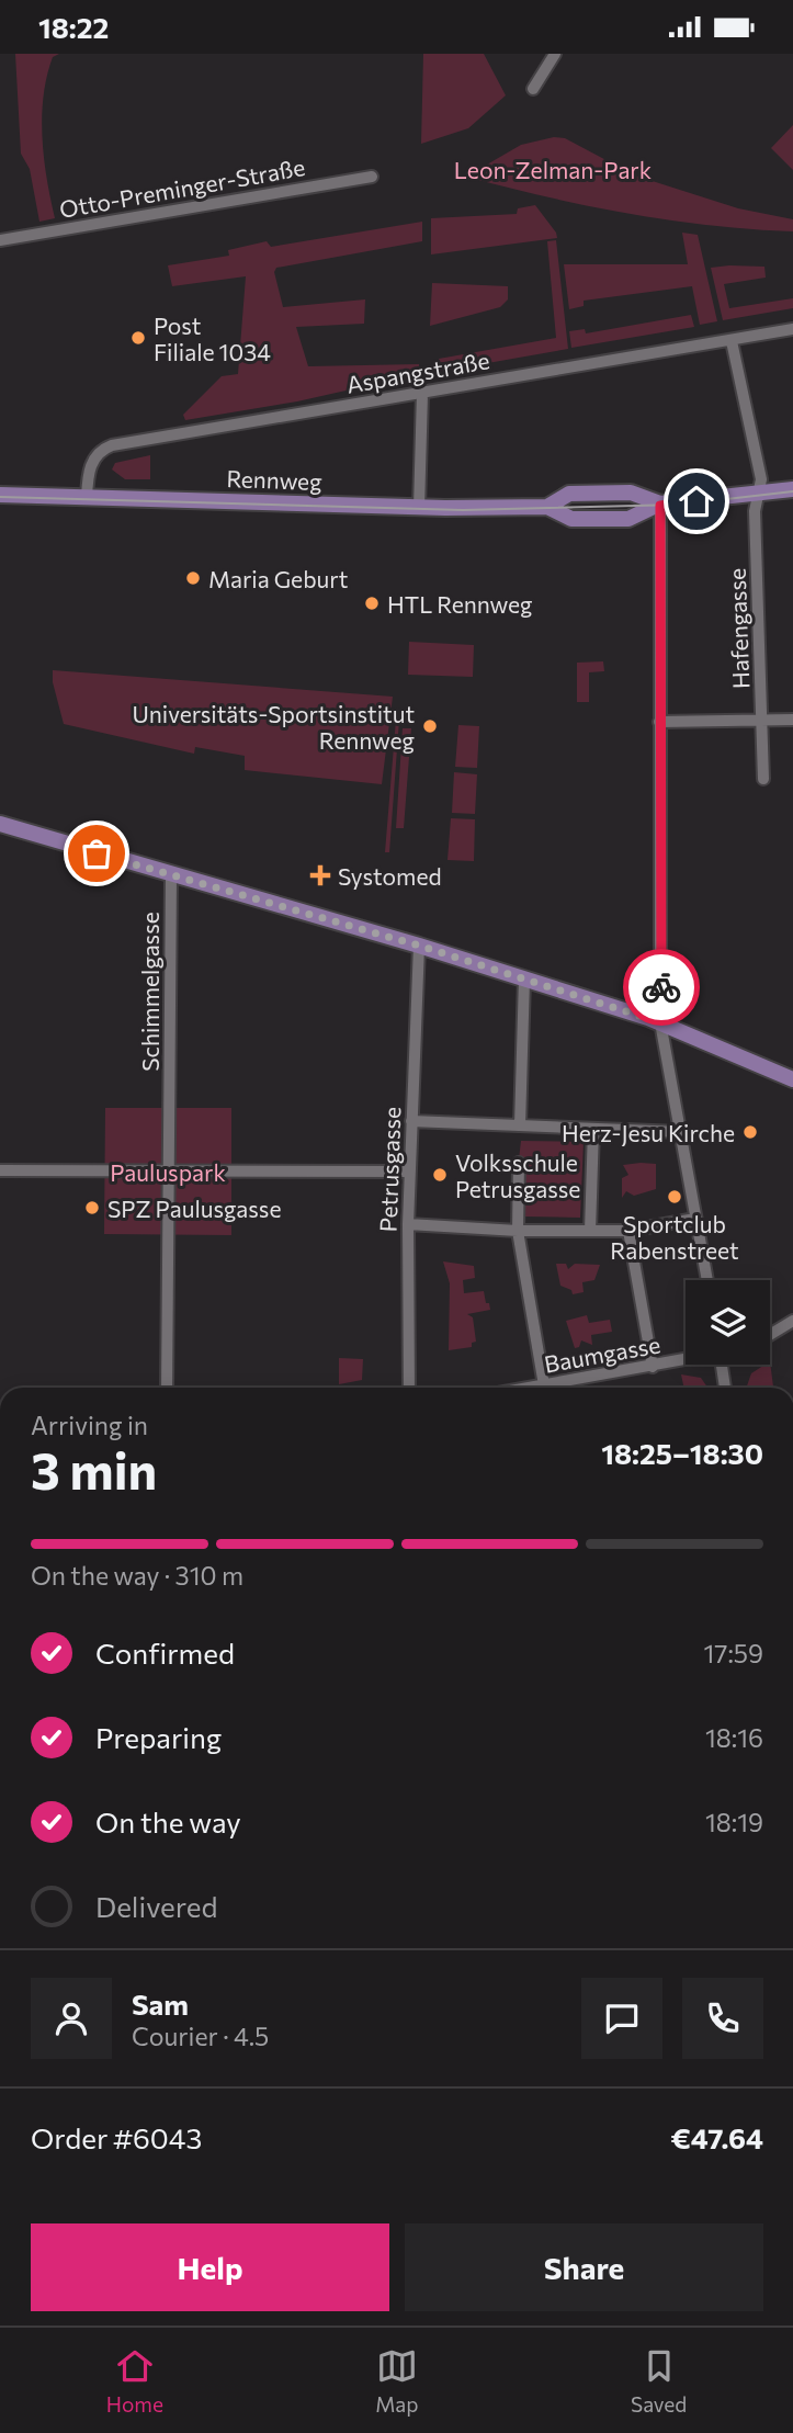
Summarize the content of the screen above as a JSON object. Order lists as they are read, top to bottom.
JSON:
{
  "streets": {
    "main road": ["Rennweg"],
    "street": [
      "Otto-Preminger-Straße",
      "Aspangstraße",
      "Hafengasse",
      "Schimmelgasse",
      "Petrusgasse",
      "Baumgasse"
    ]
  },
  "crossings": [
    ["Aspangstraße", "Rennweg"],
    ["Aspangstraße", "Hafengasse"],
    ["Rennweg", "Hafengasse"]
  ],
  "parks": ["Leon-Zelman-Park", "Pauluspark"],
  "places": {
    "other": [
      "Post Filiale 1034",
      "Maria Geburt",
      "HTL Rennweg",
      "Universitäts-Sportsinstitut Rennweg",
      "Herz-Jesu Kirche",
      "Volksschule Petrusgasse",
      "Sportclub Rabenstreet",
      "SPZ Paulusgasse"
    ],
    "health": ["Systomed"]
  },
  "page": {
    "status": "18:22",
    "heading": ["3 min", "Arriving in", "18:25–18:30"],
    "panel": [
      "Sam",
      "Courier · 4.5",
      "Order #6043",
      "€47.64"
    ],
    "bar": "On the way · 310 m",
    "list": [
      ["Confirmed", "17:59"],
      ["Preparing", "18:16"],
      ["On the way", "18:19"],
      "Delivered"
    ],
    "buttons": ["Help", "Share"],
    "tabs": ["Home", "Map", "Saved"]
  }
}
